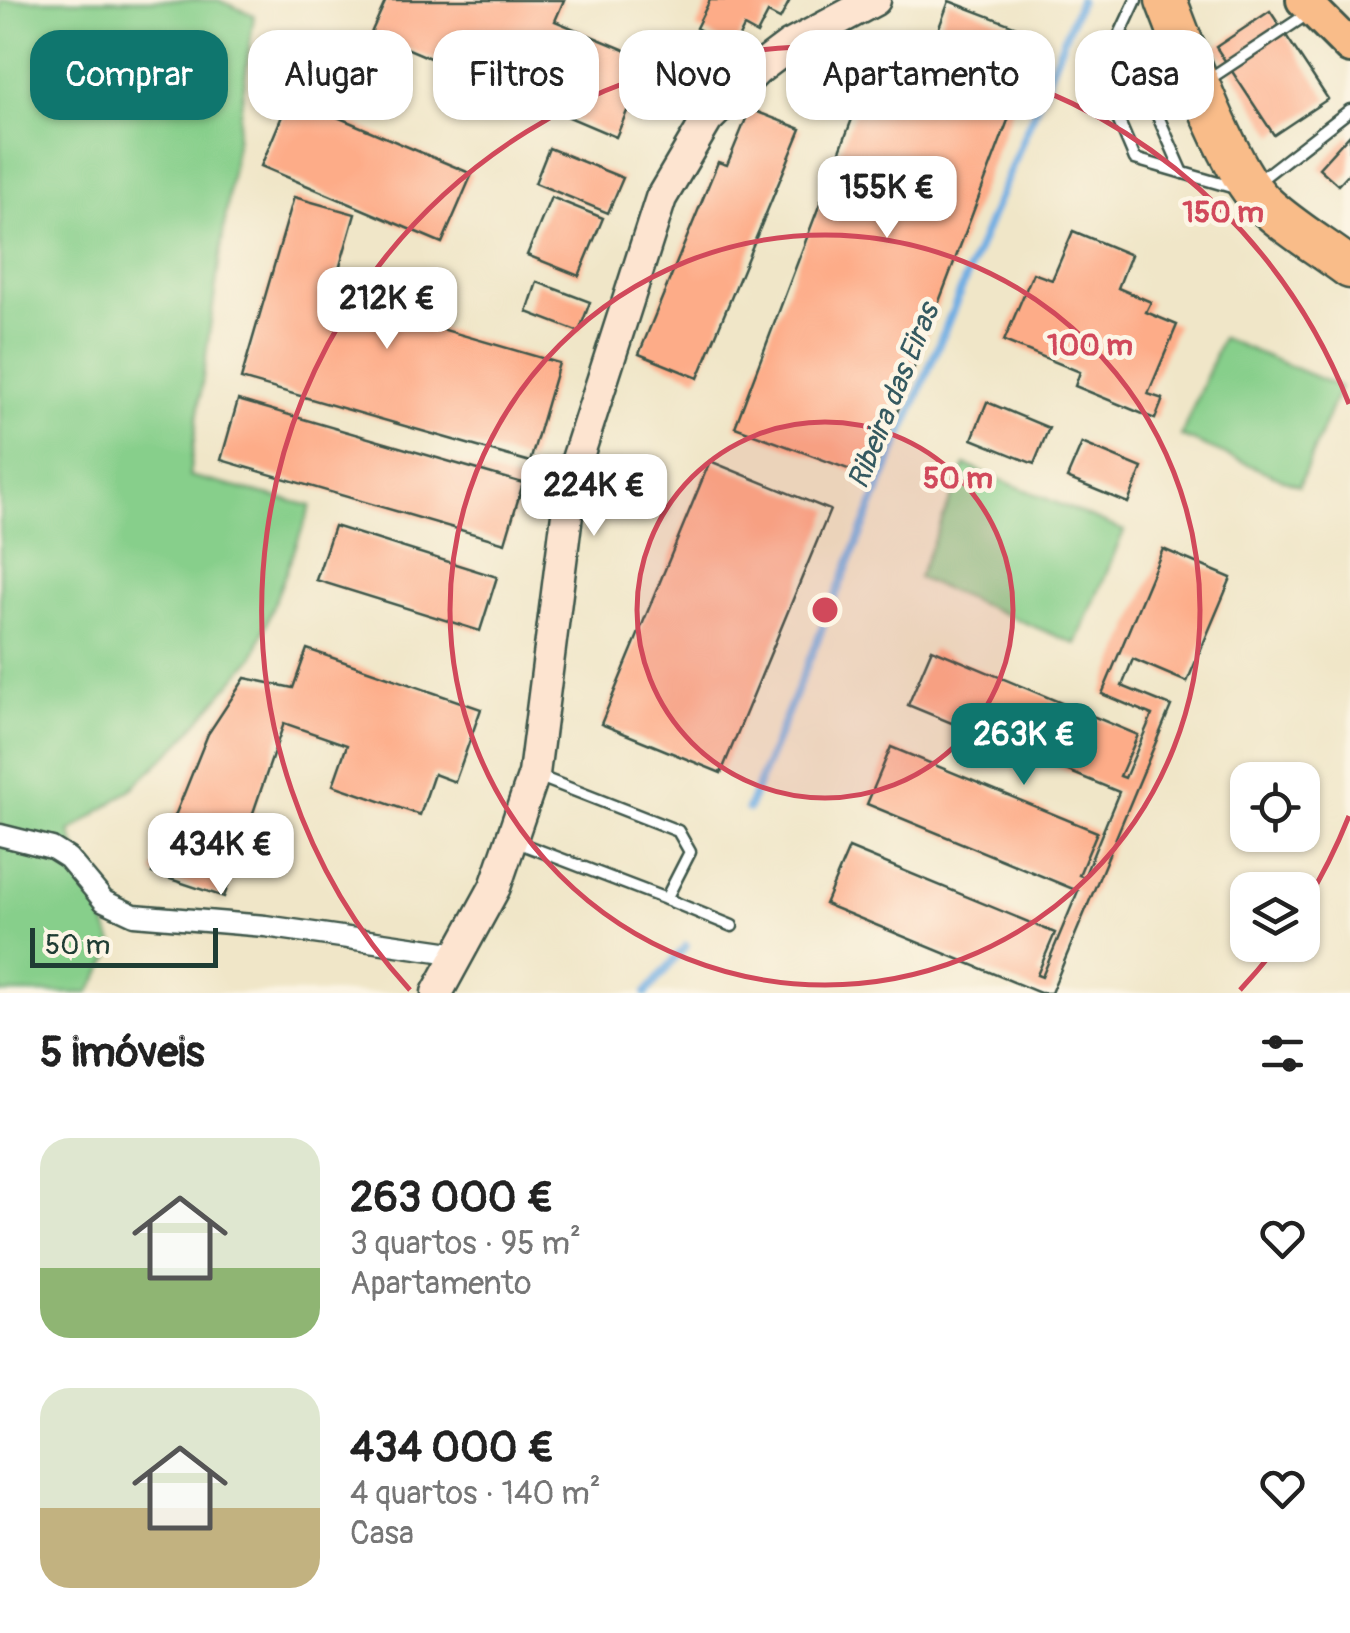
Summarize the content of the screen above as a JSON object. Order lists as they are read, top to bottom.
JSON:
{
  "water": ["Ribeira das Eiras"],
  "scale_bar": "50 m",
  "page": {
    "chip": [
      "Comprar",
      "Alugar",
      "Filtros",
      "Novo",
      "Apartamento",
      "Casa"
    ],
    "price": [
      "155K €",
      "212K €",
      "224K €",
      "263K €",
      "434K €"
    ],
    "scale": "50 m",
    "heading": "5 imóveis",
    "list": [
      {
        "name": "263 000 €",
        "note": "3 quartos · 95 m² · Apartamento"
      },
      {
        "name": "434 000 €",
        "note": "4 quartos · 140 m² · Casa"
      }
    ]
  },
  "rings": ["150 m", "100 m", "50 m"]
}
